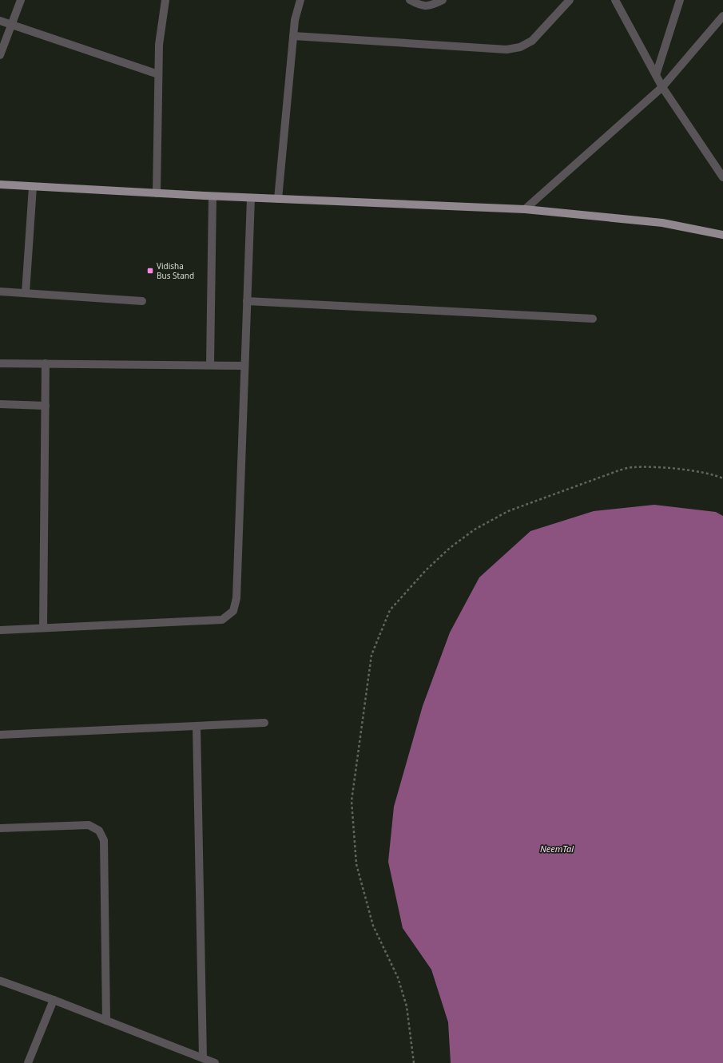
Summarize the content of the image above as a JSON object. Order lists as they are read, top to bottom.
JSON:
{
  "water": ["NeemTal"],
  "places": {
    "transit": ["Vidisha Bus Stand"]
  }
}
